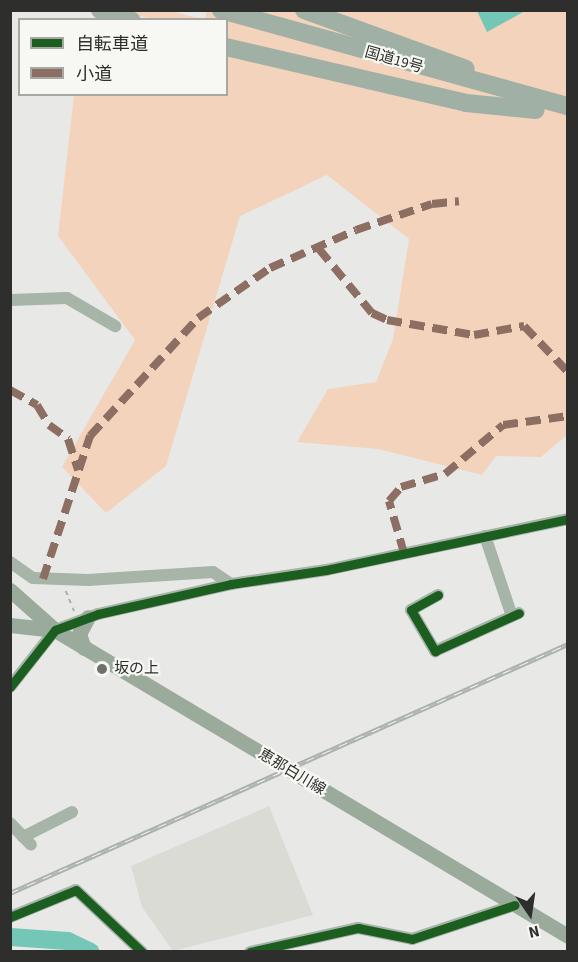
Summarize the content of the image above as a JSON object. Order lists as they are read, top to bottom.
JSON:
{
  "streets": {
    "highway": ["国道19号"],
    "main road": ["恵那白川線"]
  },
  "places": ["坂の上"],
  "legend": ["自転車道", "小道"],
  "north": "bottom"
}
